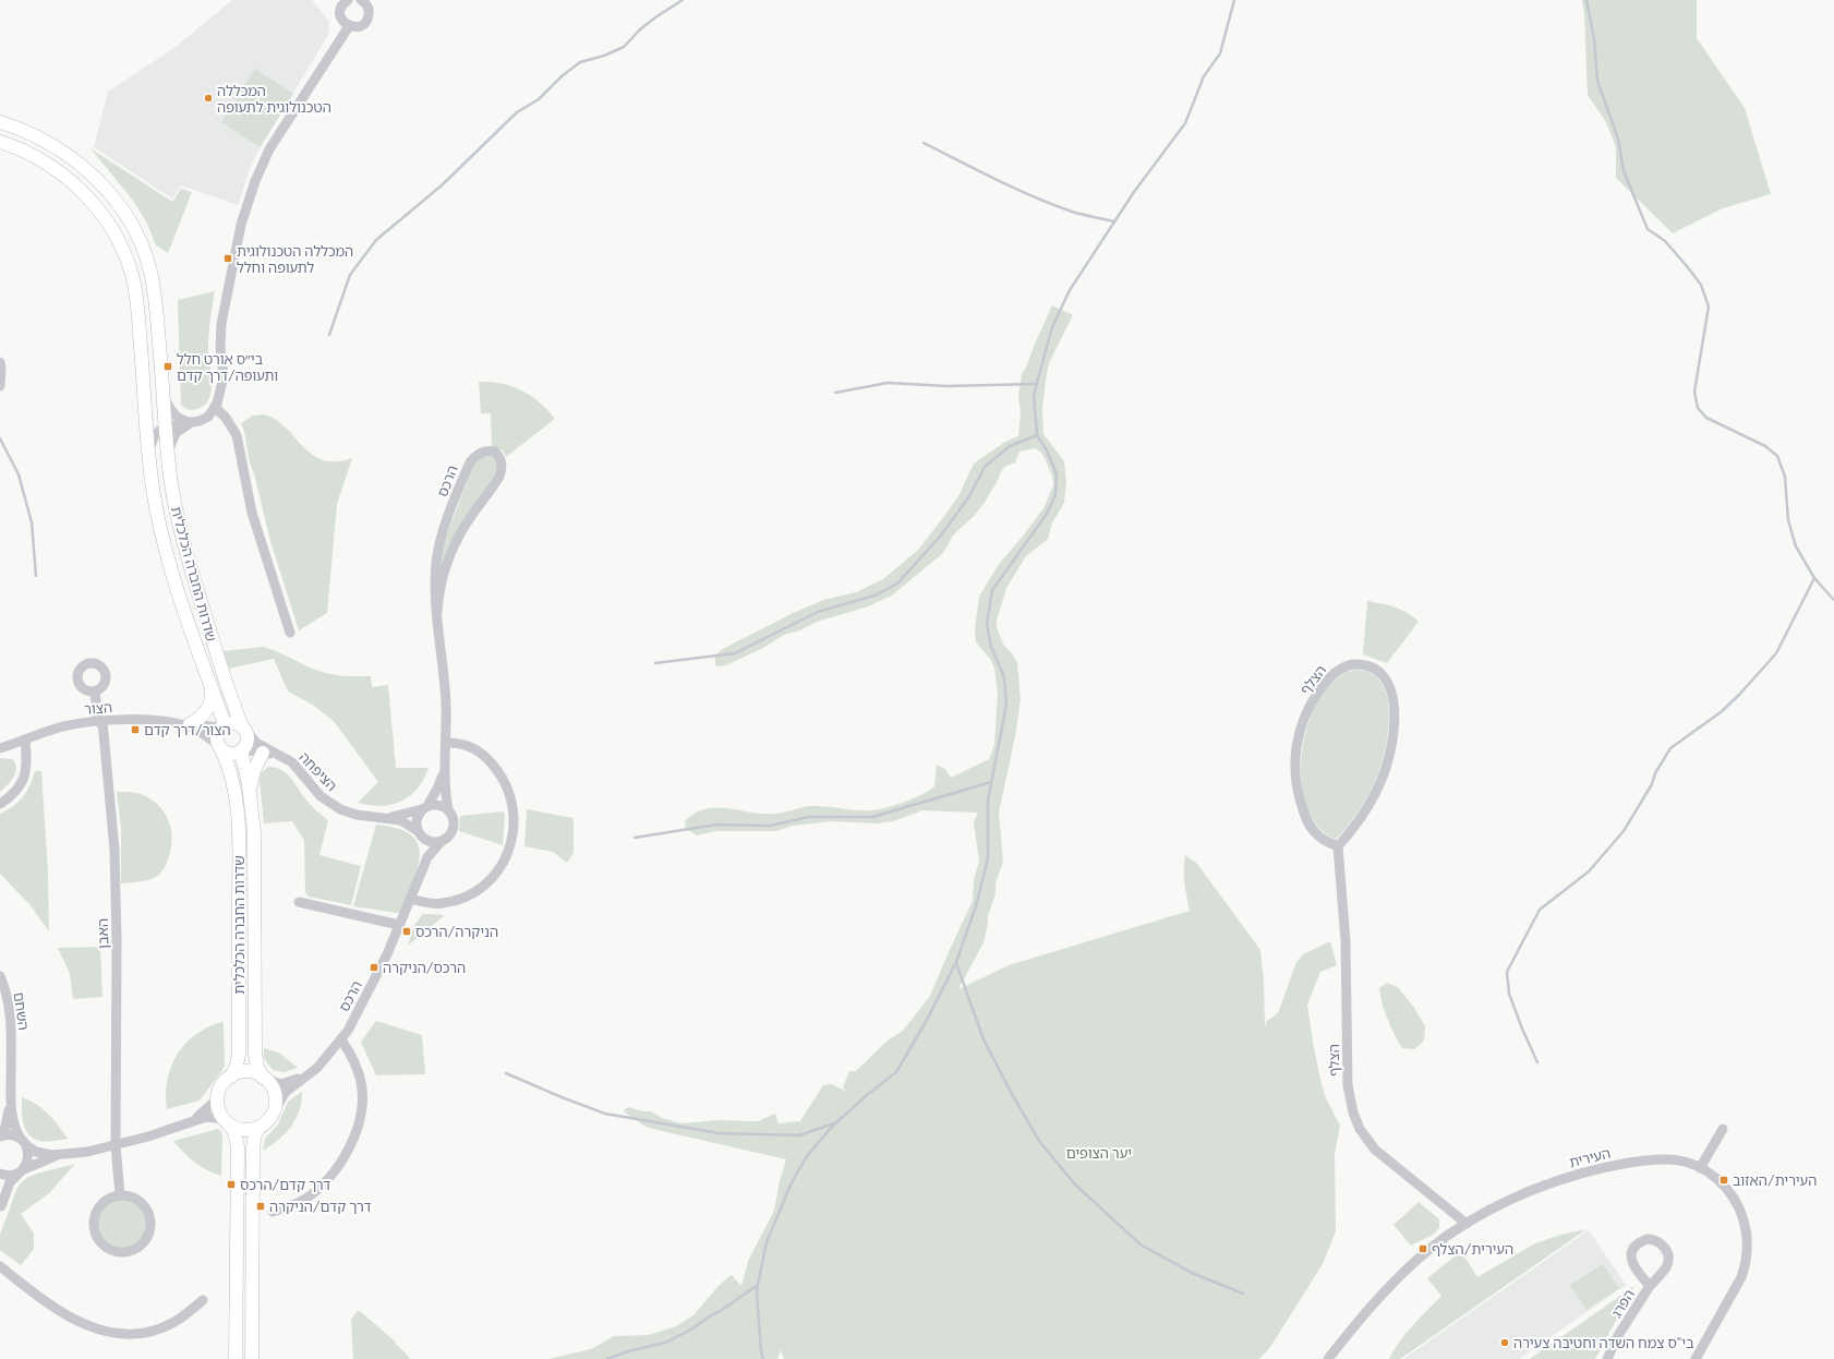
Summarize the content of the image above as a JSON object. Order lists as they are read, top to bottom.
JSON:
{
  "streets": {
    "main road": ["שדרות החברה הכלכלית"],
    "street": [
      "הרכס",
      "הצלף",
      "הצור",
      "הציפחה",
      "האבן",
      "השחם",
      "העירית",
      "הפרג"
    ]
  },
  "crossings": [
    ["הרכס", "שדרות החברה הכלכלית"],
    ["הרכס", "הציפחה"],
    ["שדרות החברה הכלכלית", "הצור"],
    ["שדרות החברה הכלכלית", "הציפחה"],
    ["הצלף", "העירית"],
    ["הצור", "הציפחה"],
    ["הצור", "האבן"]
  ],
  "parks": ["יער הצופים"],
  "places": {
    "other": ["המכללה הטכנולוגית לתעופה", "בי\"ס צמח השדה וחטיבה צעירה"],
    "transit": [
      "המכללה הטכנולוגית לתעופה וחלל",
      "בי״ס אורט חלל ותעופה/דרך קדם",
      "הצור/דרך קדם",
      "הניקרה/הרכס",
      "הרכס/הניקרה",
      "העירית/האזוב",
      "דרך קדם/הרכס",
      "דרך קדם/הניקרה",
      "העירית/הצלף"
    ]
  }
}
